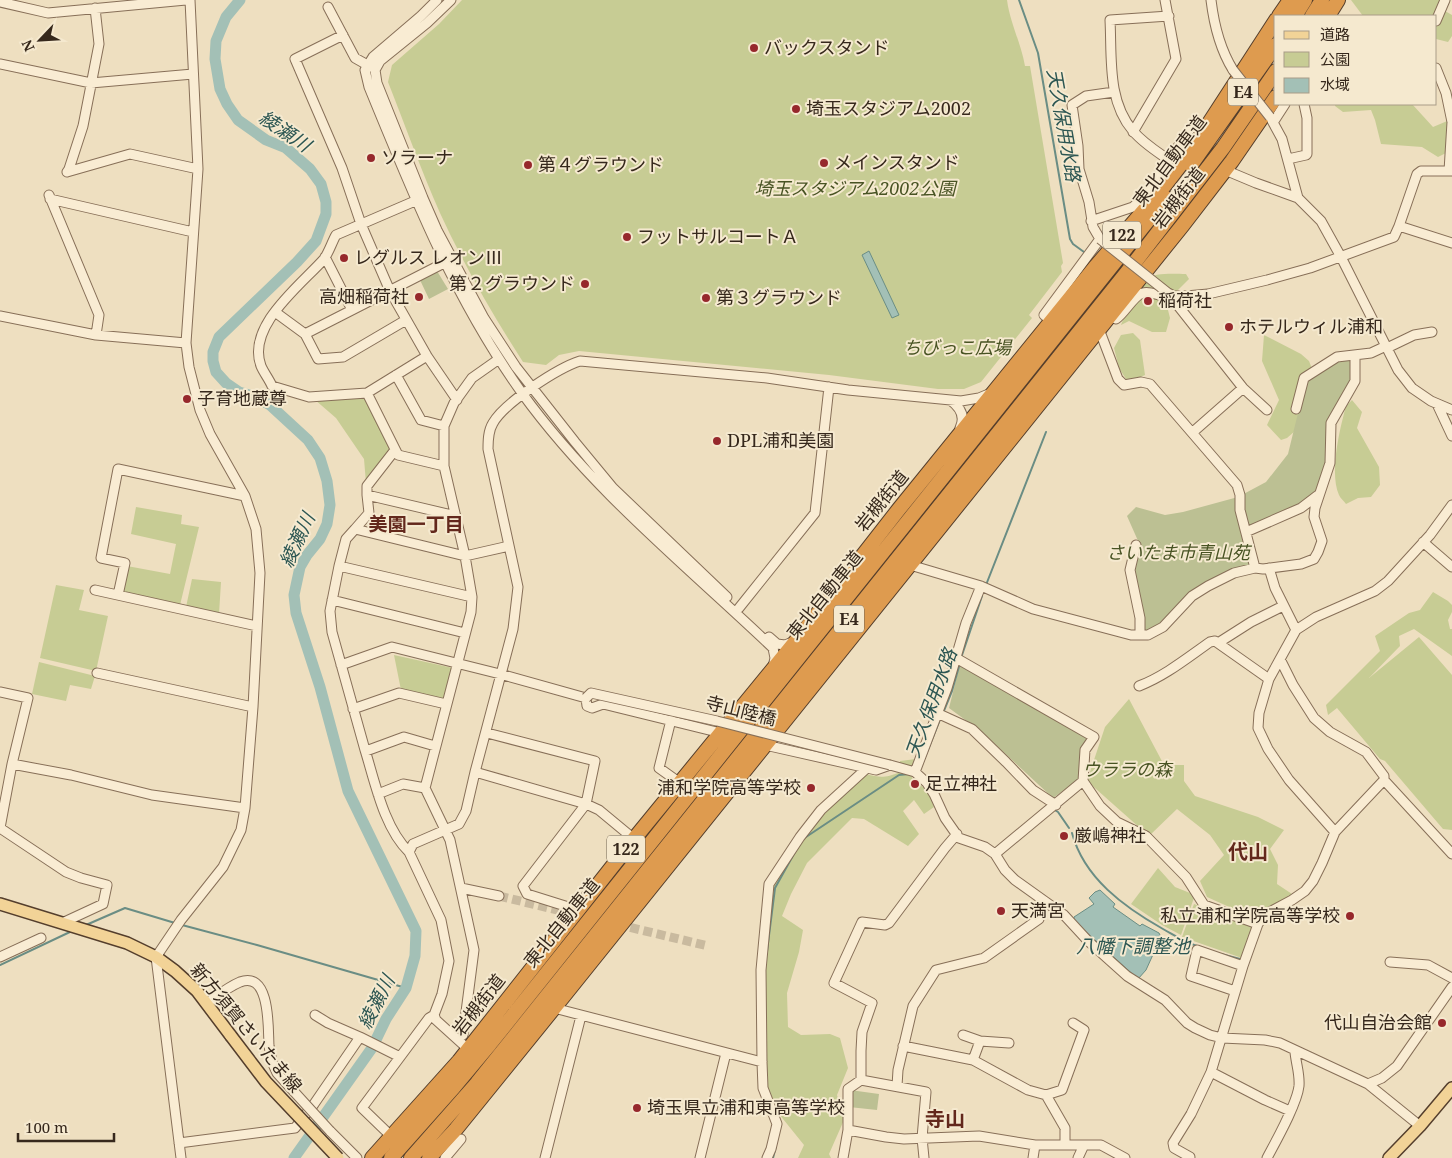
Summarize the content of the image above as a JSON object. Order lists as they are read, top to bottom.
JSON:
{
  "streets": {
    "highway": [
      "E4",
      "東北自動車道",
      "岩槻街道",
      "122"
    ],
    "main road": ["新方須賀さいたま線"],
    "street": ["寺山陸橋"]
  },
  "districts": ["美園一丁目", "代山", "寺山"],
  "water": ["天久保用水路", "綾瀬川", "八幡下調整池"],
  "parks": [
    "埼玉スタジアム2002公園",
    "ちびっこ広場",
    "さいたま市青山苑",
    "ウララの森"
  ],
  "places": [
    "バックスタンド",
    "埼玉スタジアム2002",
    "ソラーナ",
    "メインスタンド",
    "第４グラウンド",
    "フットサルコートＡ",
    "レグルス レオンⅢ",
    "第２グラウンド",
    "高畑稲荷社",
    "第３グラウンド",
    "稲荷社",
    "ホテルウィル浦和",
    "子育地蔵尊",
    "DPL浦和美園",
    "足立神社",
    "浦和学院高等学校",
    "厳嶋神社",
    "天満宮",
    "私立浦和学院高等学校",
    "代山自治会館",
    "埼玉県立浦和東高等学校"
  ],
  "legend": ["道路", "公園", "水域"],
  "scale_bar": "100 m",
  "north": "bottom left"
}
